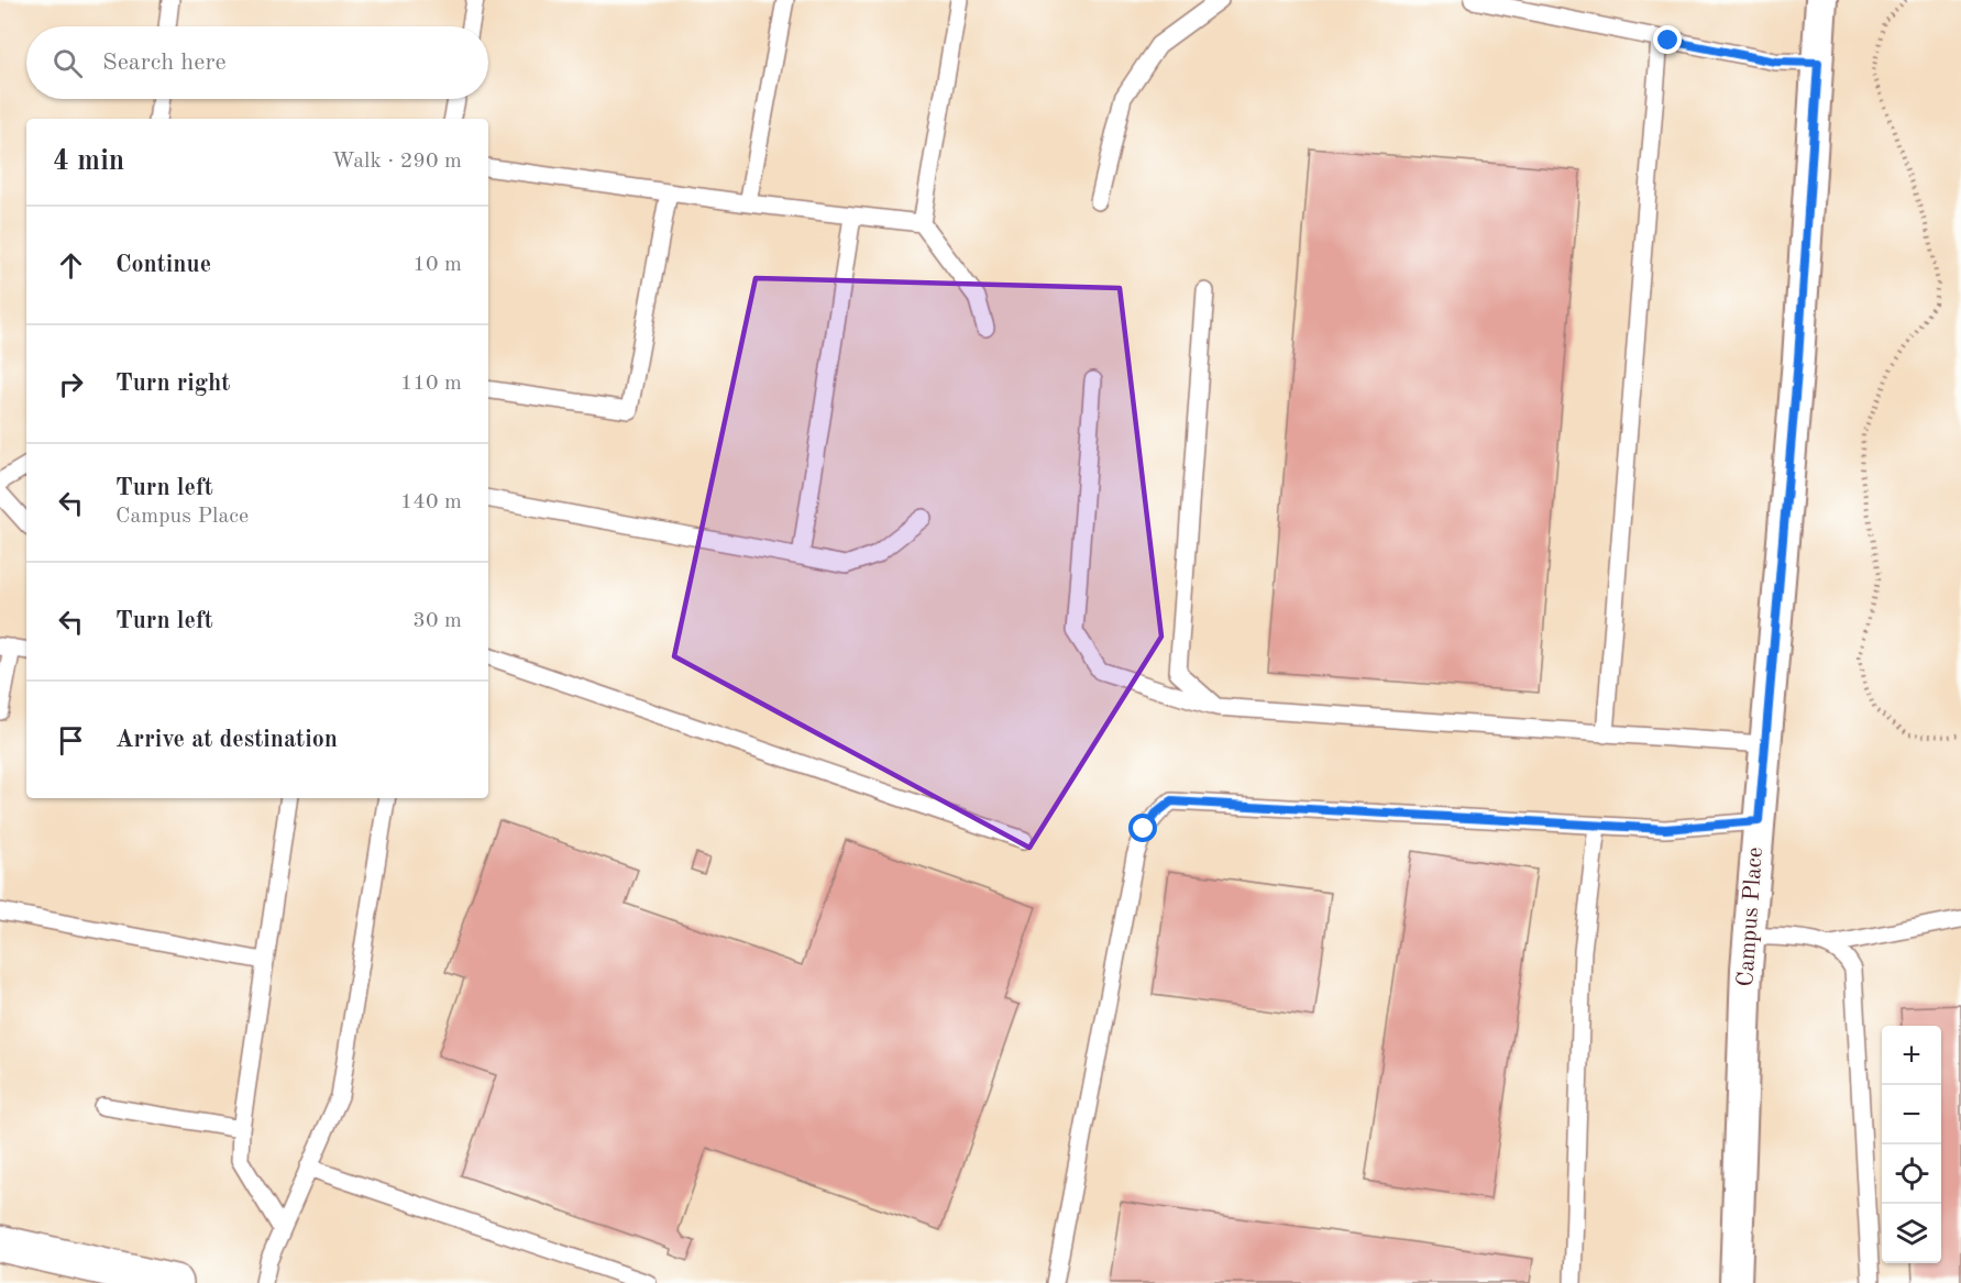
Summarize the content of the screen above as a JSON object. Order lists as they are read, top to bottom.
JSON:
{
  "streets": {
    "street": ["Campus Place"]
  },
  "page": {
    "search": "Search here",
    "heading": ["4 min", "Walk · 290 m"],
    "list": [
      ["Continue", "10 m"],
      ["Turn right", "110 m"],
      ["Turn left", "Campus Place", "140 m"],
      ["Turn left", "30 m"],
      "Arrive at destination"
    ],
    "map_buttons": ["+", "−"]
  }
}
